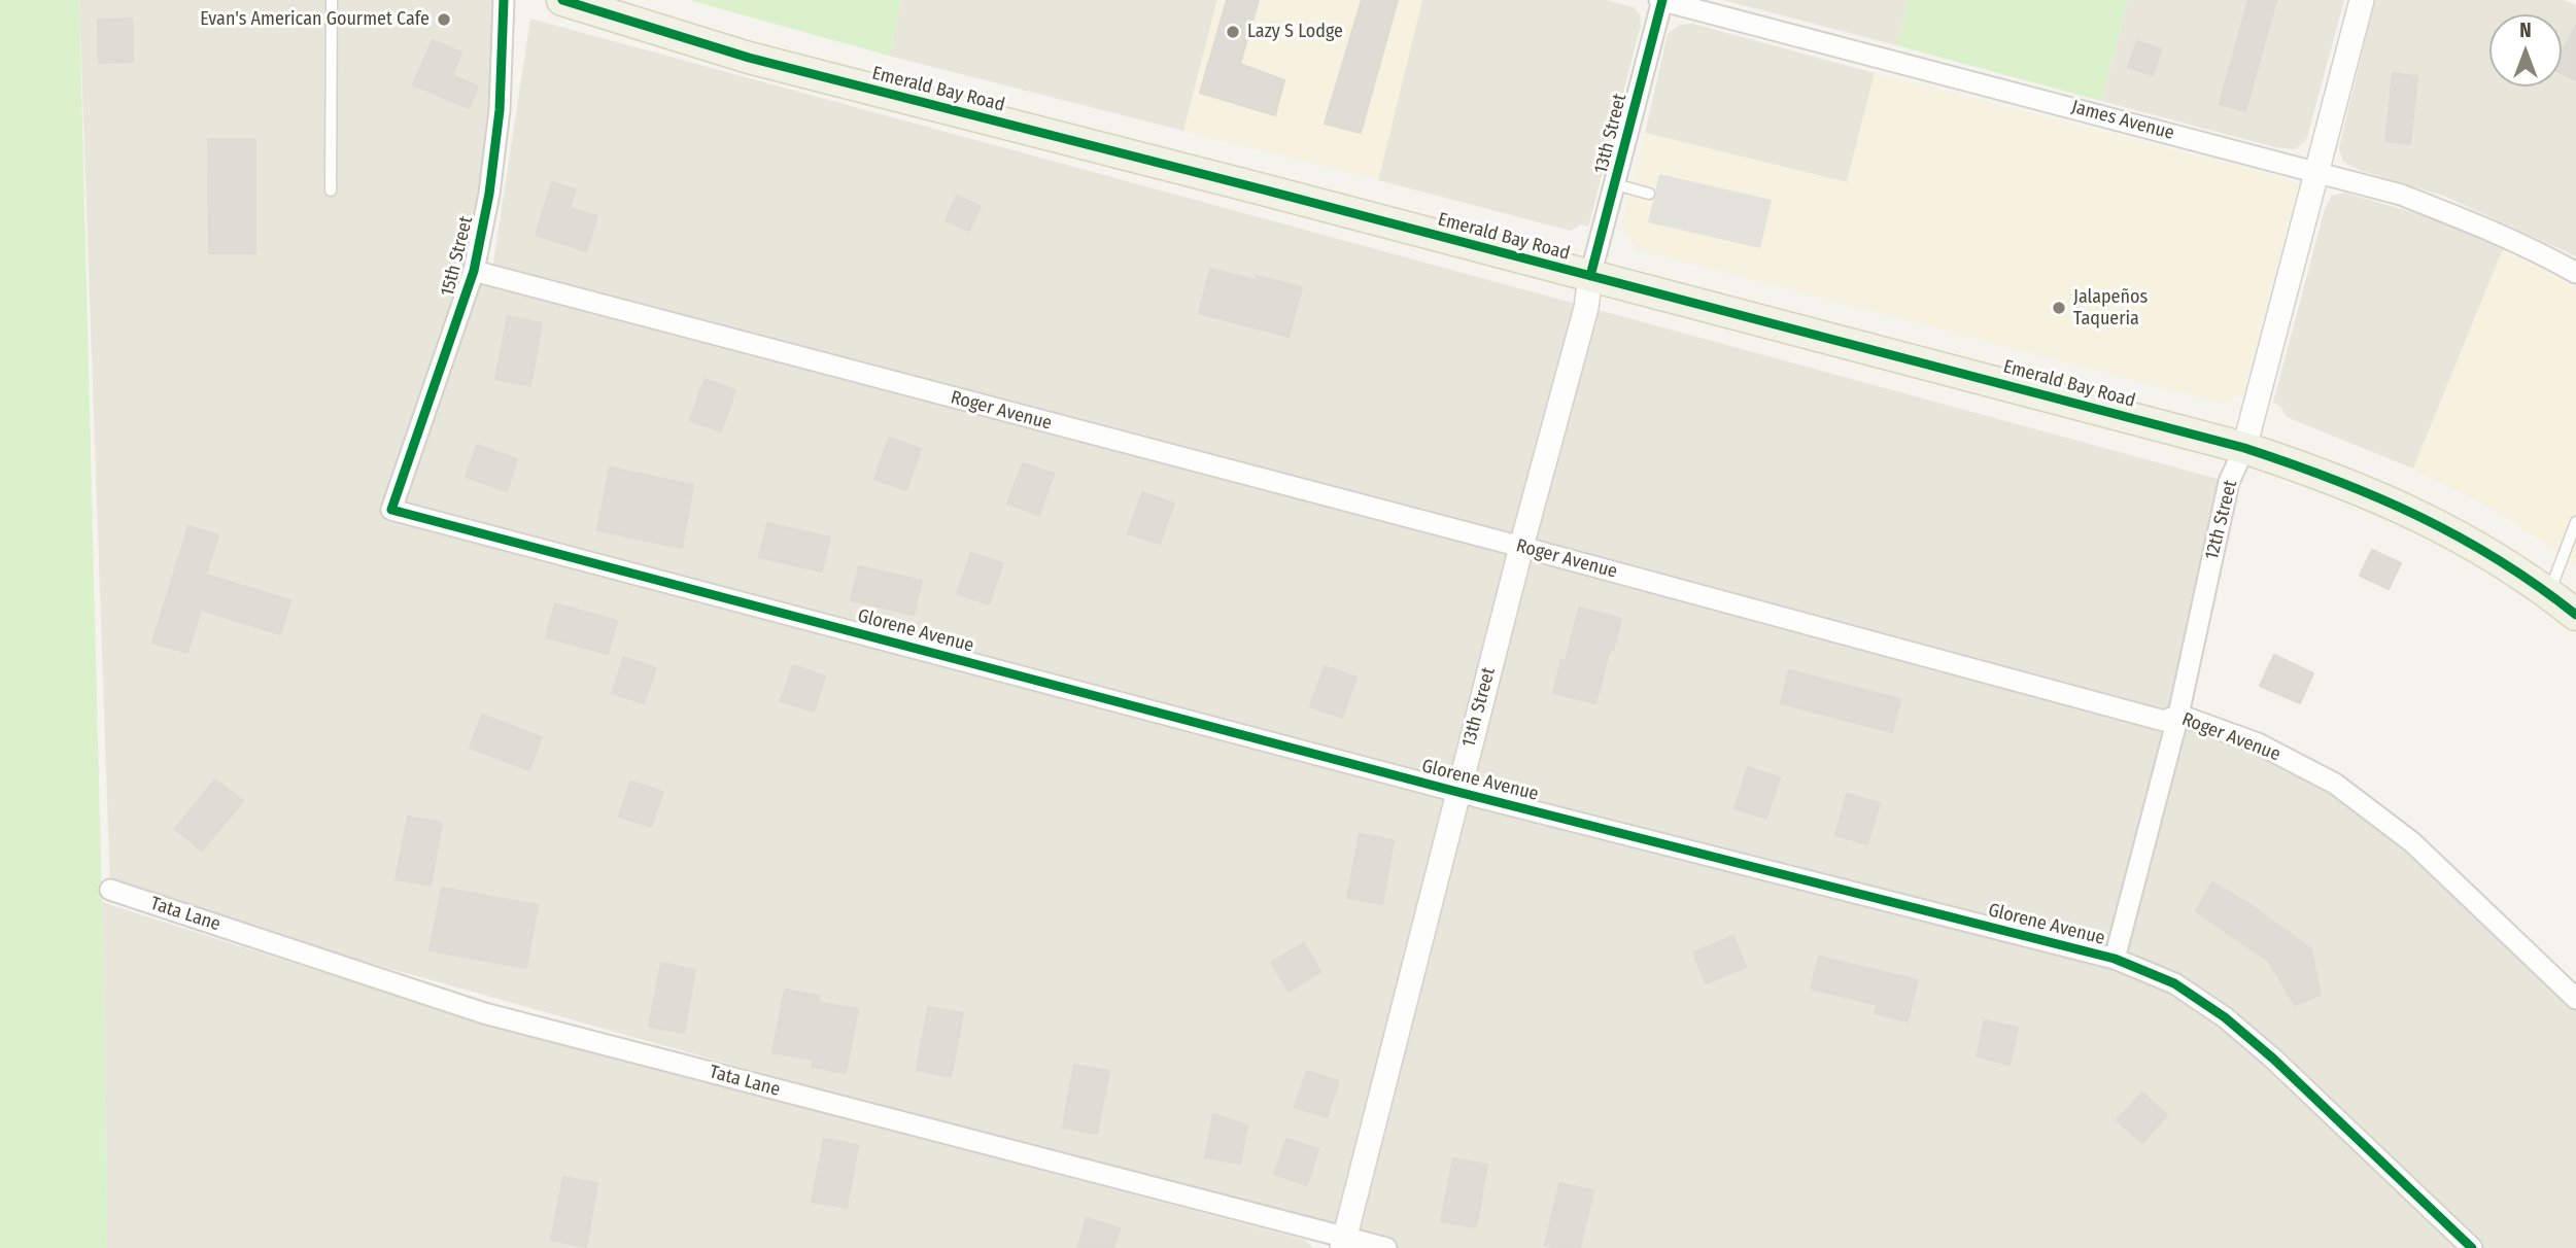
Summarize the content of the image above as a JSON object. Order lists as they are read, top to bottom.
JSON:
{
  "streets": {
    "main road": ["Emerald Bay Road"],
    "street": [
      "James Avenue",
      "13th Street",
      "15th Street",
      "Roger Avenue",
      "12th Street",
      "Glorene Avenue",
      "Tata Lane"
    ]
  },
  "crossings": [
    ["Emerald Bay Road", "13th Street"],
    ["Emerald Bay Road", "12th Street"],
    ["James Avenue", "13th Street"],
    ["James Avenue", "12th Street"],
    ["13th Street", "Roger Avenue"],
    ["13th Street", "Glorene Avenue"],
    ["13th Street", "Tata Lane"],
    ["15th Street", "Roger Avenue"],
    ["15th Street", "Glorene Avenue"],
    ["Roger Avenue", "12th Street"],
    ["12th Street", "Glorene Avenue"]
  ],
  "places": ["Evan's American Gourmet Cafe", "Lazy S Lodge", "Jalapeños Taqueria"],
  "north": "top"
}
